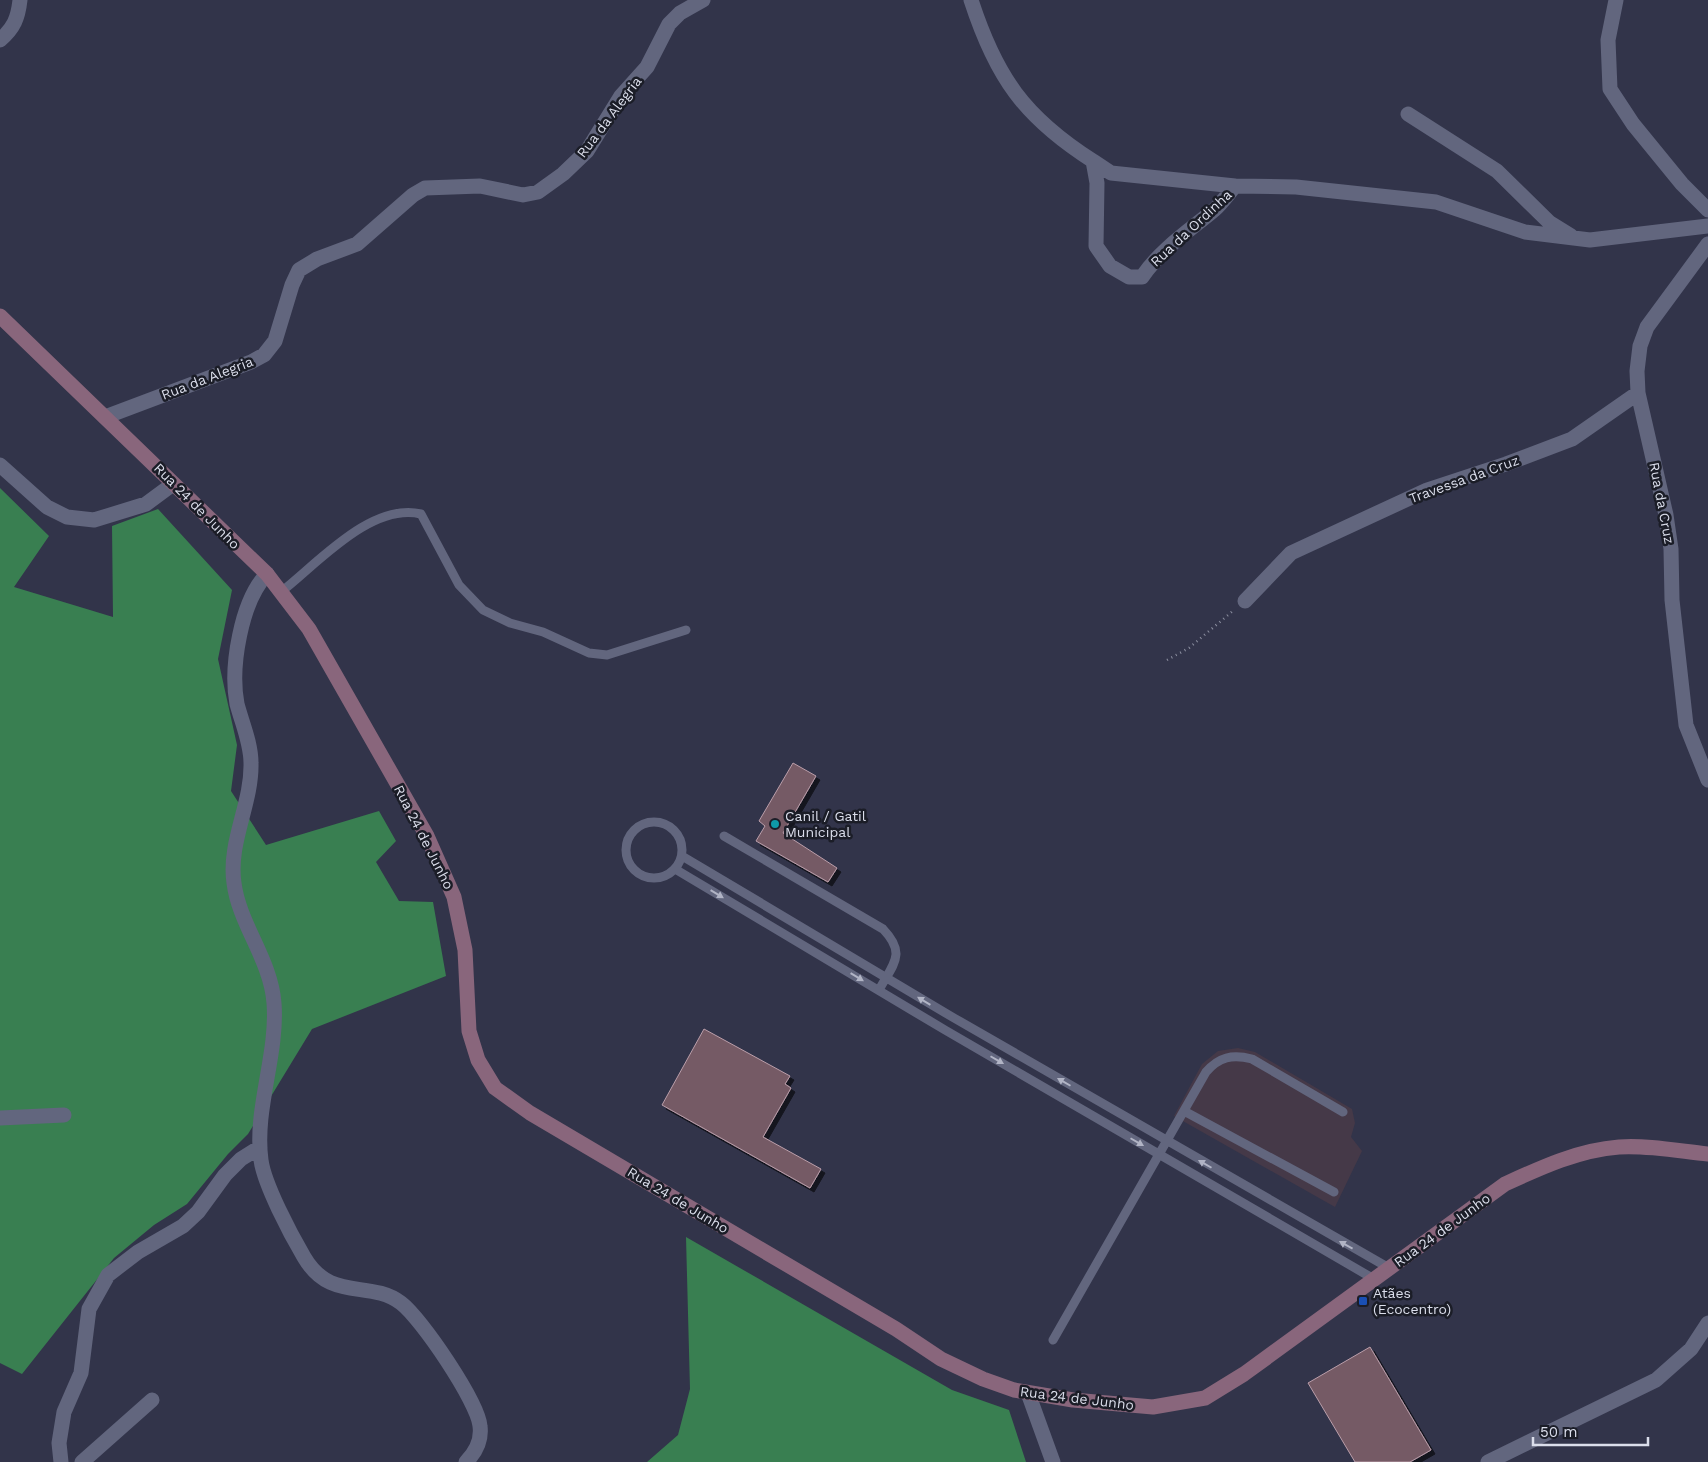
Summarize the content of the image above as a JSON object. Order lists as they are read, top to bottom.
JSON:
{
  "streets": {
    "main road": ["Rua 24 de Junho"],
    "street": [
      "Rua da Alegria",
      "Rua da Ordinha",
      "Travessa da Cruz",
      "Rua da Cruz"
    ]
  },
  "crossings": [
    ["Rua da Alegria", "Rua 24 de Junho"],
    ["Travessa da Cruz", "Rua da Cruz"]
  ],
  "places": {
    "other": ["Canil / Gatil Municipal"],
    "transit": ["Atães (Ecocentro)"]
  },
  "scale_bar": "50 m"
}
